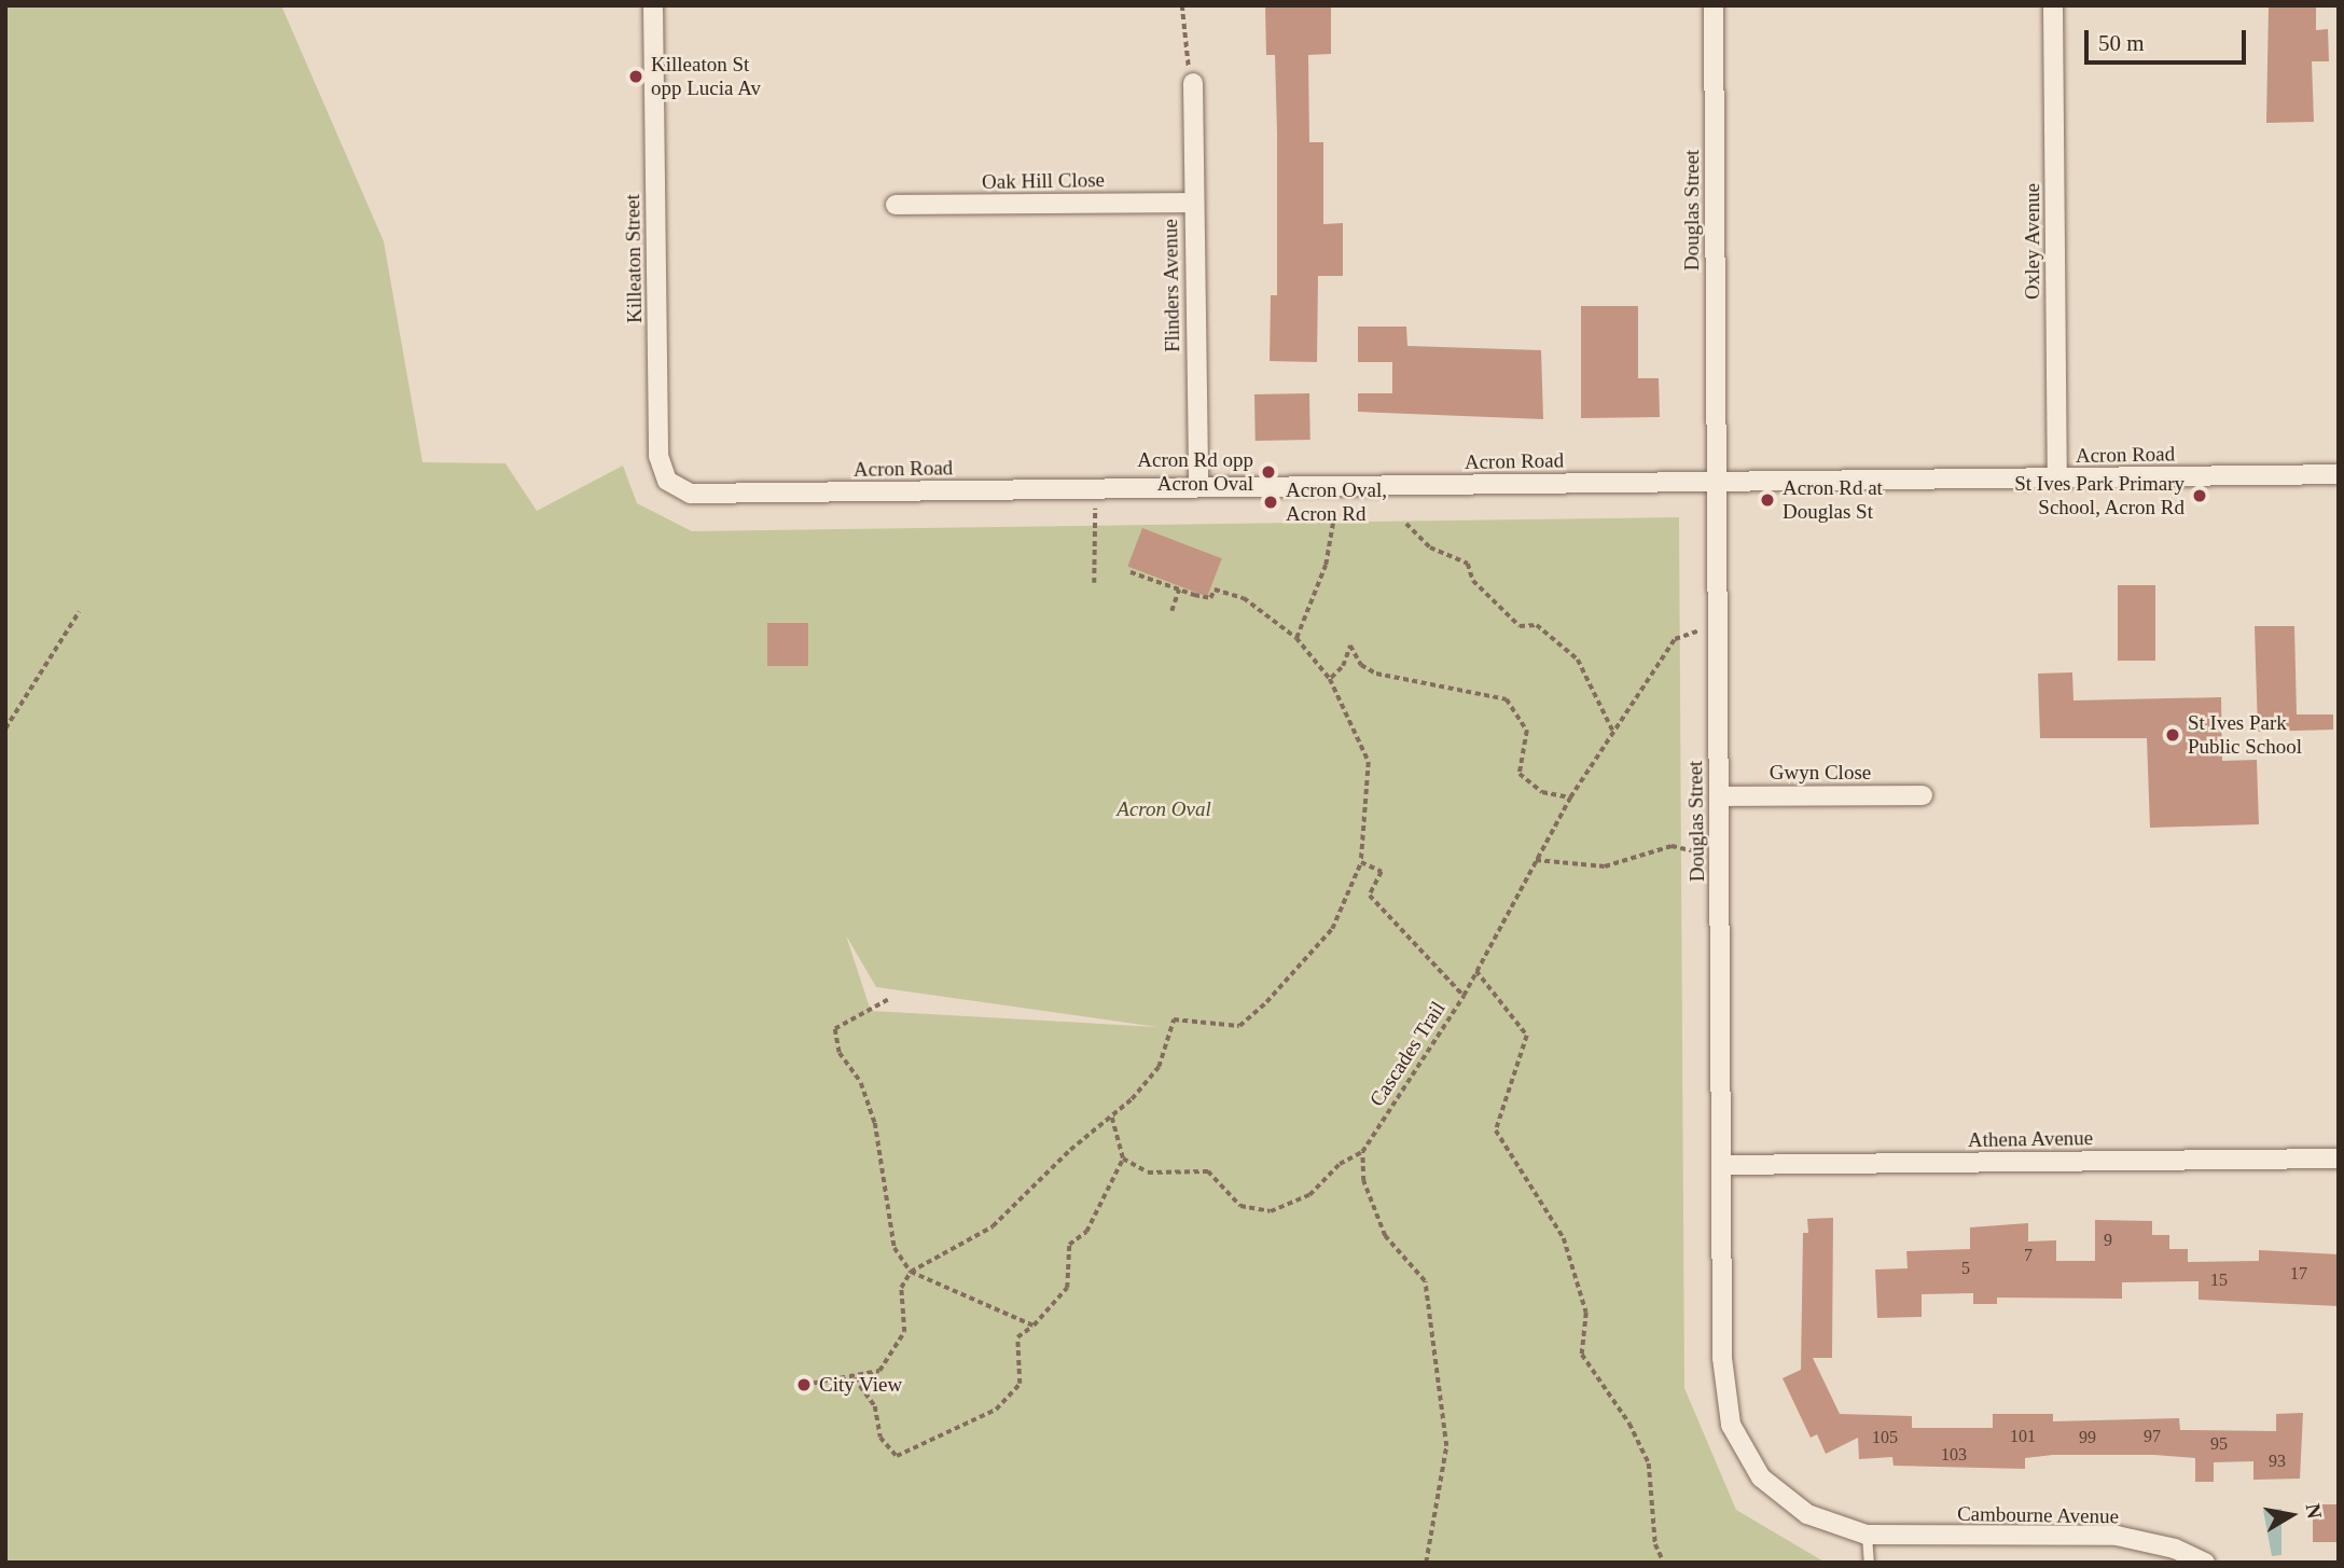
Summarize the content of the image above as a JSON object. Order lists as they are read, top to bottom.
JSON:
{
  "streets": {
    "street": [
      "Oak Hill Close",
      "Douglas Street",
      "Oxley Avenue",
      "Killeaton Street",
      "Flinders Avenue",
      "Acron Road",
      "Gwyn Close",
      "Athena Avenue",
      "Cambourne Avenue"
    ],
    "path": ["Cascades Trail"]
  },
  "crossings": [
    ["Oak Hill Close", "Flinders Avenue"],
    ["Douglas Street", "Acron Road"],
    ["Douglas Street", "Gwyn Close"],
    ["Douglas Street", "Cascades Trail"],
    ["Douglas Street", "Athena Avenue"],
    ["Douglas Street", "Cambourne Avenue"],
    ["Oxley Avenue", "Acron Road"],
    ["Killeaton Street", "Acron Road"],
    ["Flinders Avenue", "Acron Road"]
  ],
  "parks": ["Acron Oval"],
  "places": [
    "Killeaton St opp Lucia Av",
    "Acron Rd opp Acron Oval",
    "St Ives Park Primary School, Acron Rd",
    "Acron Rd at Douglas St",
    "Acron Oval, Acron Rd",
    "St Ives Park Public School",
    "City View"
  ],
  "house_numbers": [
    "9",
    "7",
    "5",
    "17",
    "15",
    "101",
    "97",
    "105",
    "99",
    "95",
    "103",
    "93"
  ],
  "scale_bar": "50 m",
  "north": "right"
}
